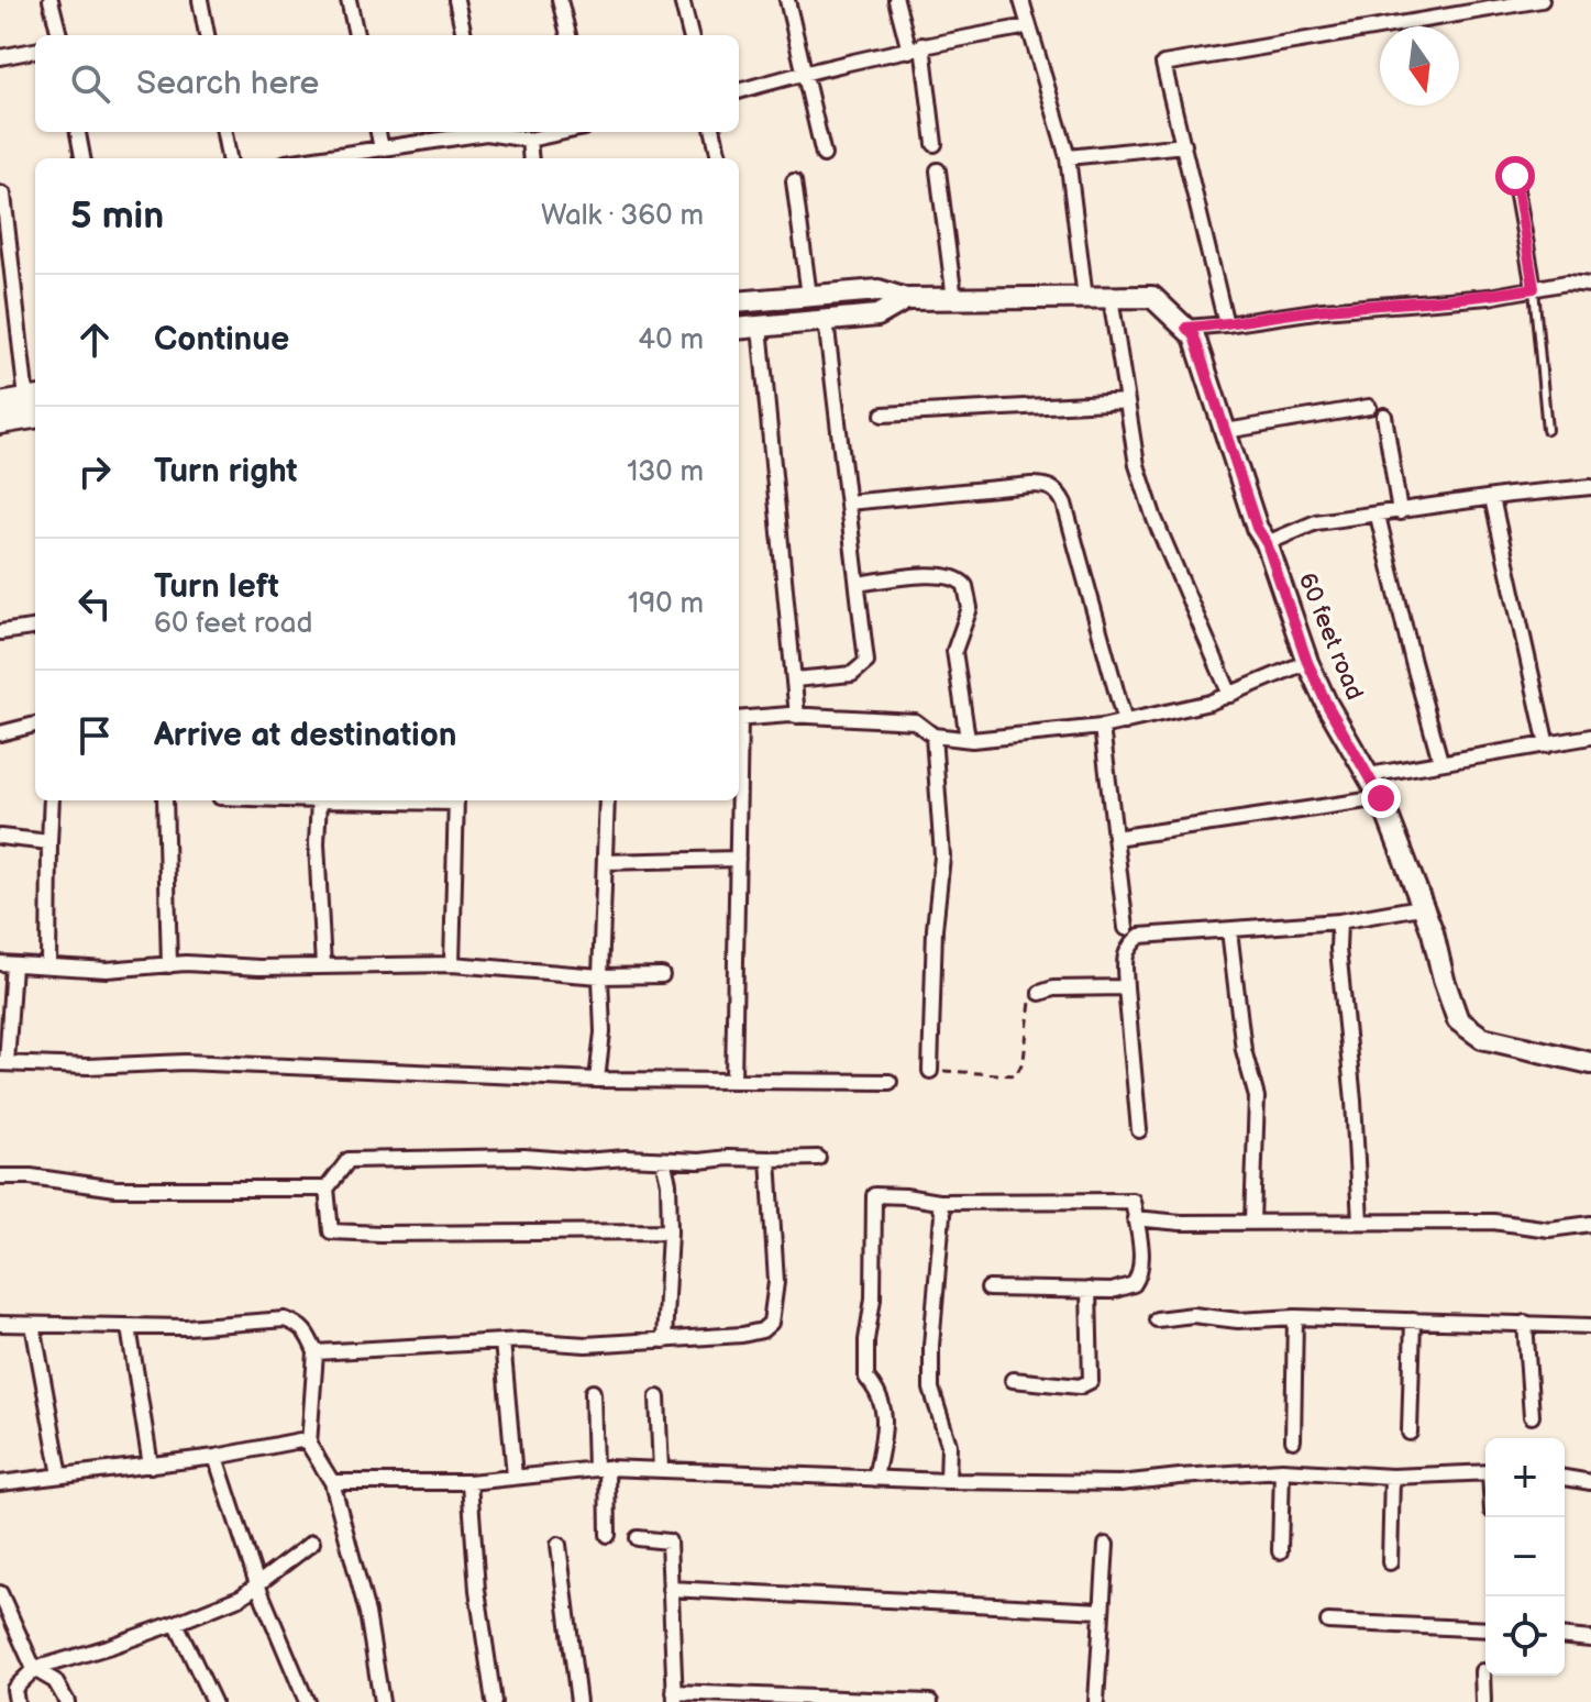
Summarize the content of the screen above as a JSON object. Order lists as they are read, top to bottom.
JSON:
{
  "streets": {
    "street": ["60 feet road"]
  },
  "north": "bottom",
  "page": {
    "search": "Search here",
    "heading": ["5 min", "Walk · 360 m"],
    "list": [
      ["Continue", "40 m"],
      ["Turn right", "130 m"],
      ["Turn left", "60 feet road", "190 m"],
      "Arrive at destination"
    ],
    "map_buttons": ["+", "−"]
  }
}
